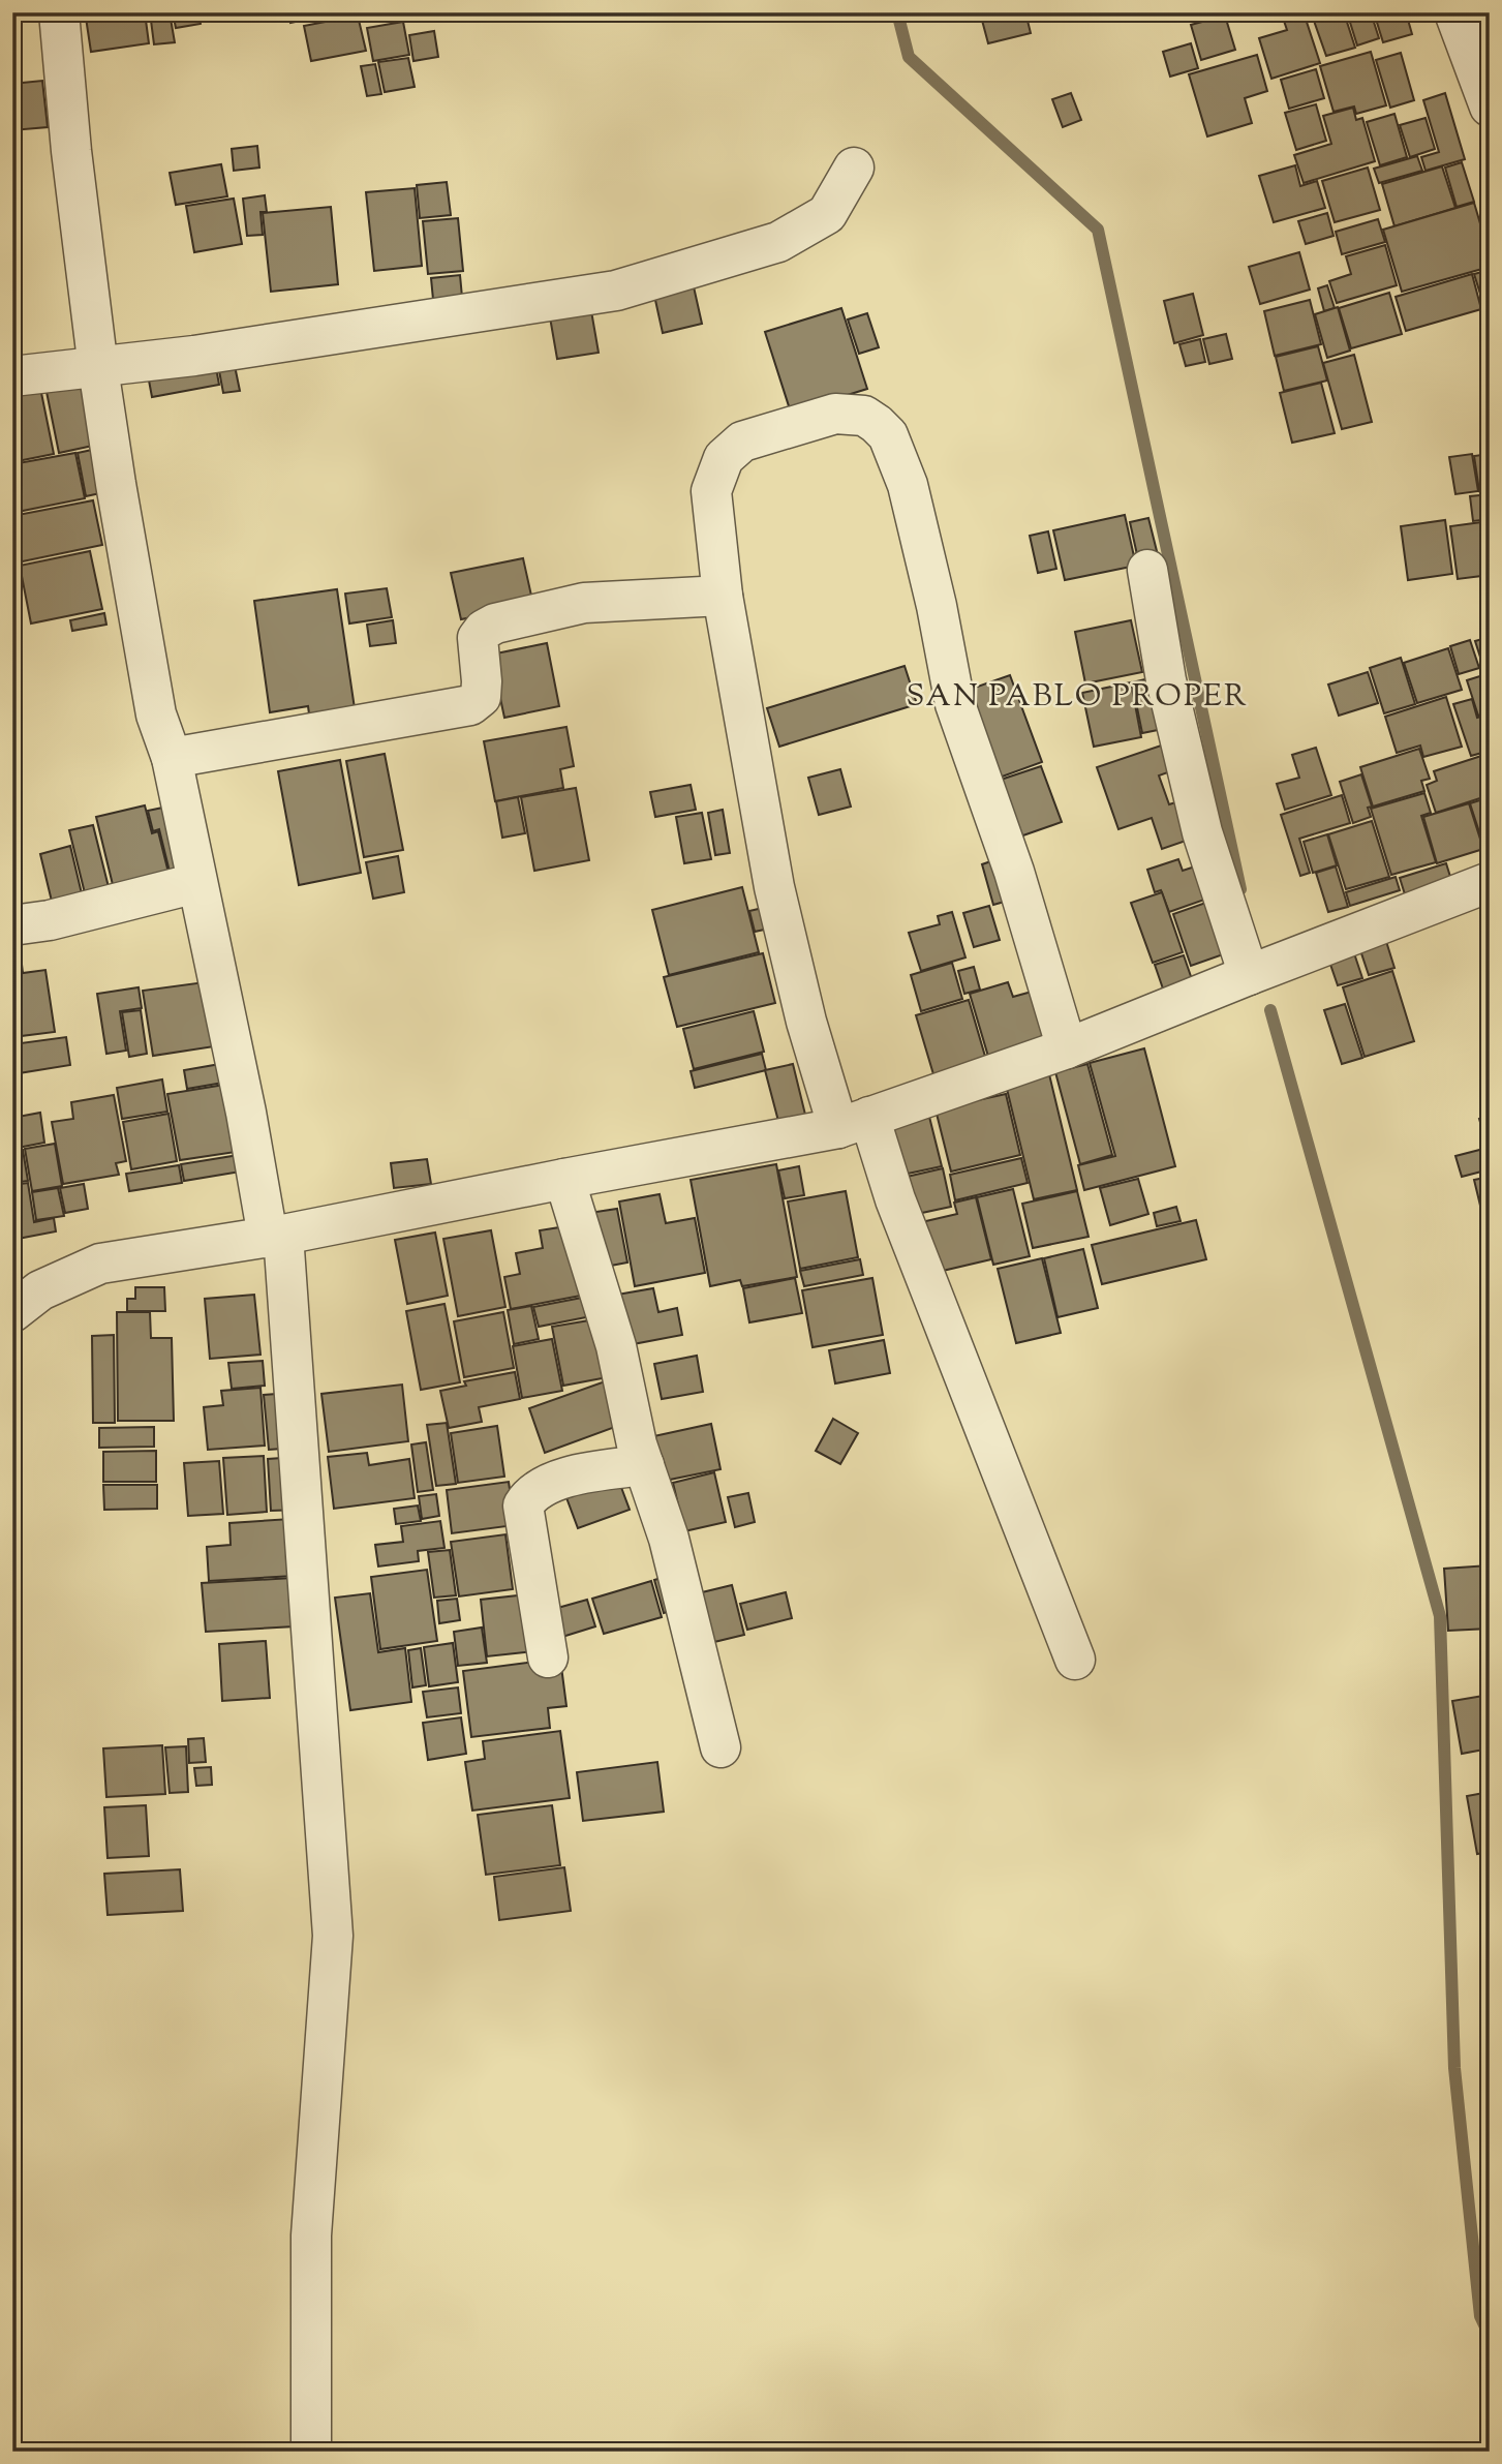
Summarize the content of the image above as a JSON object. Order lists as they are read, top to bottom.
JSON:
{
  "districts": ["SAN PABLO PROPER"]
}
